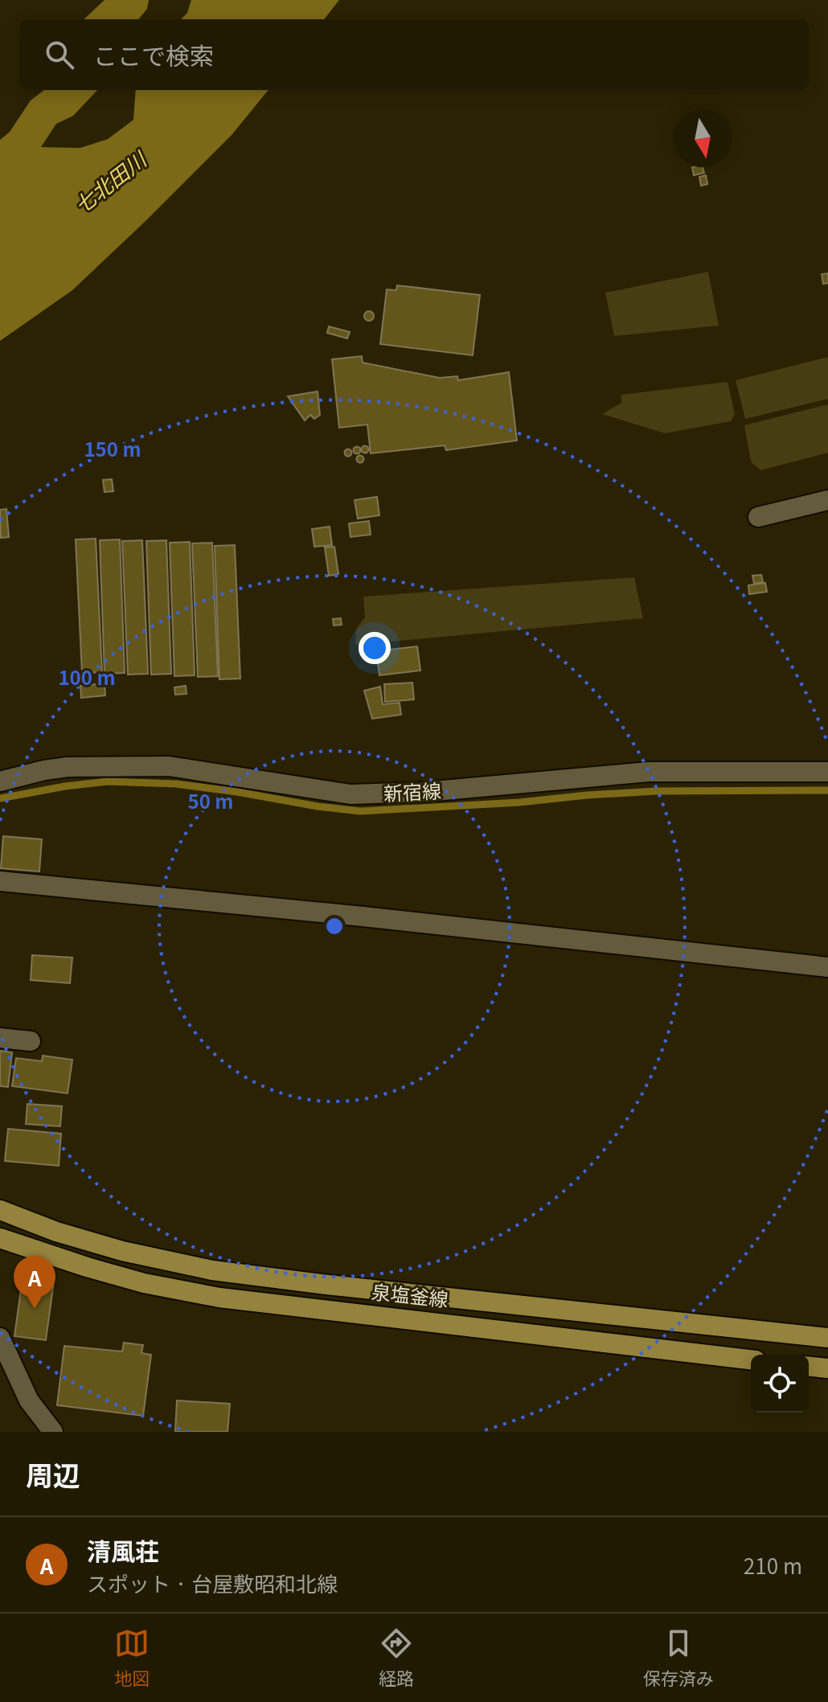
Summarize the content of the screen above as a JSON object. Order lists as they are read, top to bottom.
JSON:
{
  "streets": {
    "main road": ["泉塩釜線"],
    "street": ["新宿線"]
  },
  "water": ["七北田川"],
  "north": "bottom",
  "page": {
    "search": "ここで検索",
    "pins": "A",
    "heading": "周辺",
    "list": [
      {
        "mark": "A",
        "name": "清風荘",
        "note": "スポット · 台屋敷昭和北線",
        "value": "210 m"
      }
    ],
    "nav": ["地図", "経路", "保存済み"]
  },
  "rings": ["150 m", "100 m", "50 m"]
}
